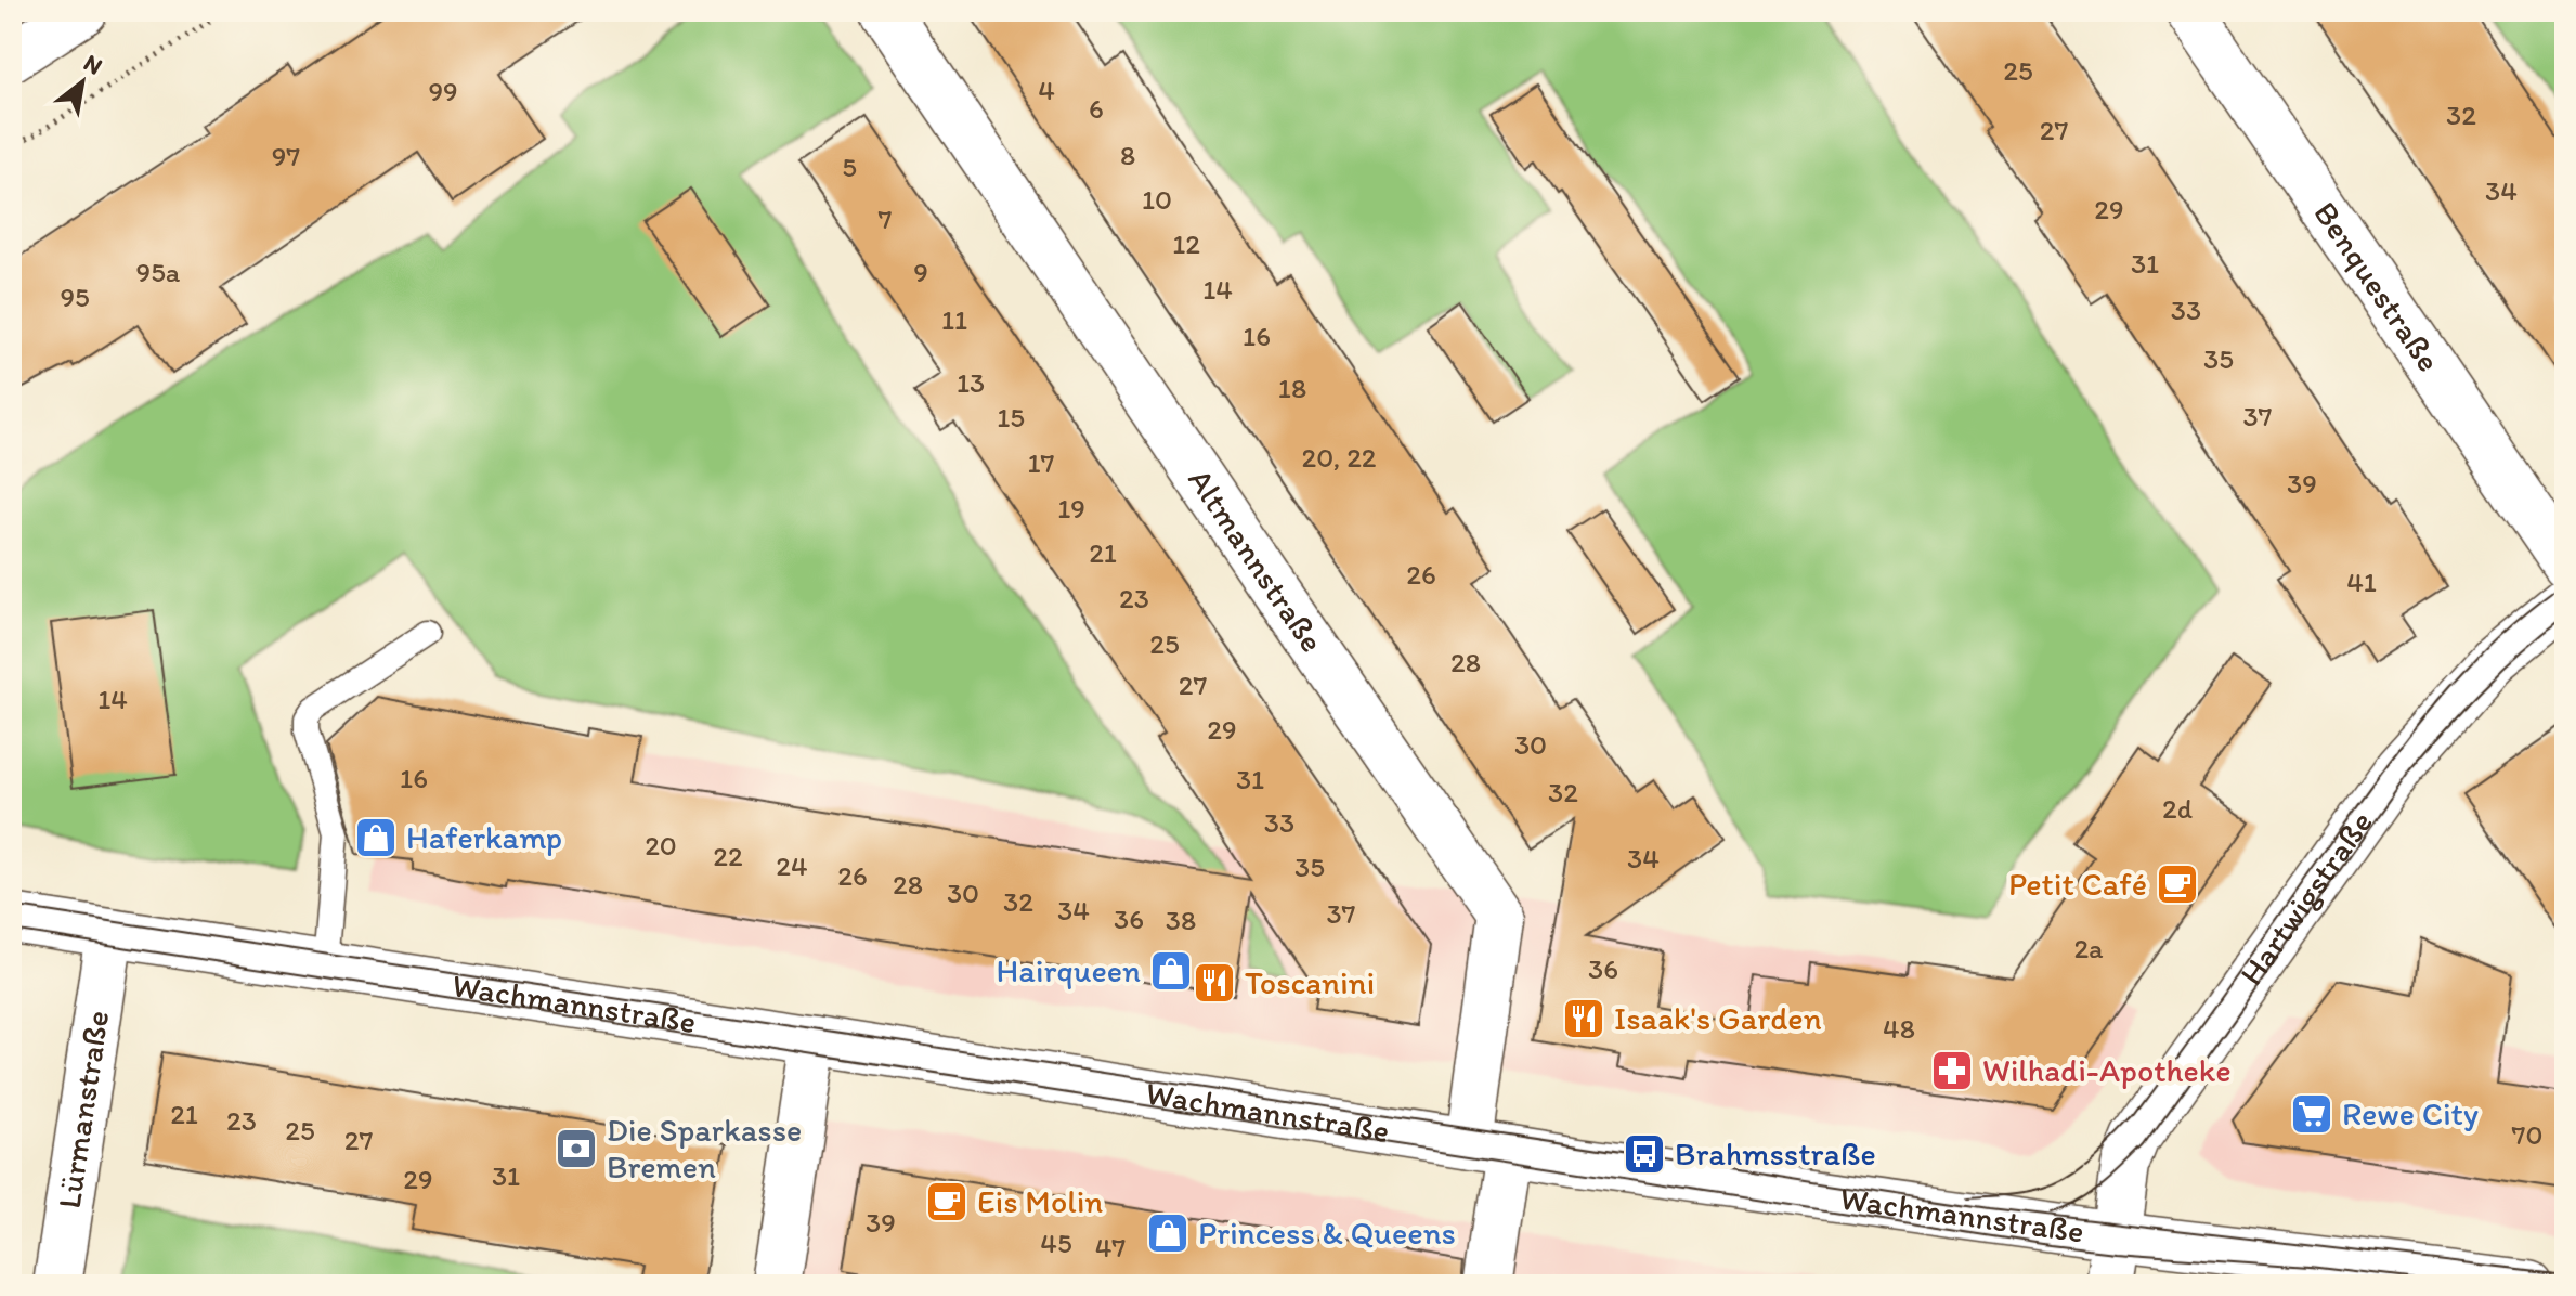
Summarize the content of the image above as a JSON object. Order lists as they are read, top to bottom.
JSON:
{
  "streets": {
    "street": [
      "Benquestraße",
      "Altmannstraße",
      "Hartwigstraße",
      "Wachmannstraße",
      "Lürmanstraße"
    ]
  },
  "crossings": [
    ["Altmannstraße", "Wachmannstraße"],
    ["Hartwigstraße", "Wachmannstraße"],
    ["Wachmannstraße", "Lürmanstraße"]
  ],
  "places": {
    "shop": ["Haferkamp", "Hairqueen", "Princess & Queens"],
    "cafe": ["Petit Café", "Eis Molin"],
    "restaurant": ["Toscanini", "Isaak's Garden"],
    "pharmacy": ["Wilhadi-Apotheke"],
    "supermarket": ["Rewe City"],
    "bank": ["Die Sparkasse Bremen"],
    "bus stop": ["Brahmsstraße"]
  },
  "house_numbers": [
    "25",
    "4",
    "99",
    "6",
    "32",
    "27",
    "8",
    "97",
    "5",
    "34",
    "10",
    "29",
    "7",
    "12",
    "31",
    "95a",
    "9",
    "14",
    "95",
    "33",
    "11",
    "16",
    "35",
    "13",
    "18",
    "37",
    "15",
    "20, 22",
    "17",
    "39",
    "19",
    "21",
    "26",
    "41",
    "23",
    "25",
    "28",
    "27",
    "14",
    "29",
    "30",
    "16",
    "31",
    "32",
    "2d",
    "33",
    "20",
    "22",
    "34",
    "24",
    "35",
    "26",
    "28",
    "30",
    "32",
    "34",
    "37",
    "36",
    "38",
    "2a",
    "36",
    "48",
    "21",
    "23",
    "25",
    "70",
    "27",
    "31",
    "29",
    "39",
    "45",
    "47"
  ],
  "north": "top right"
}
